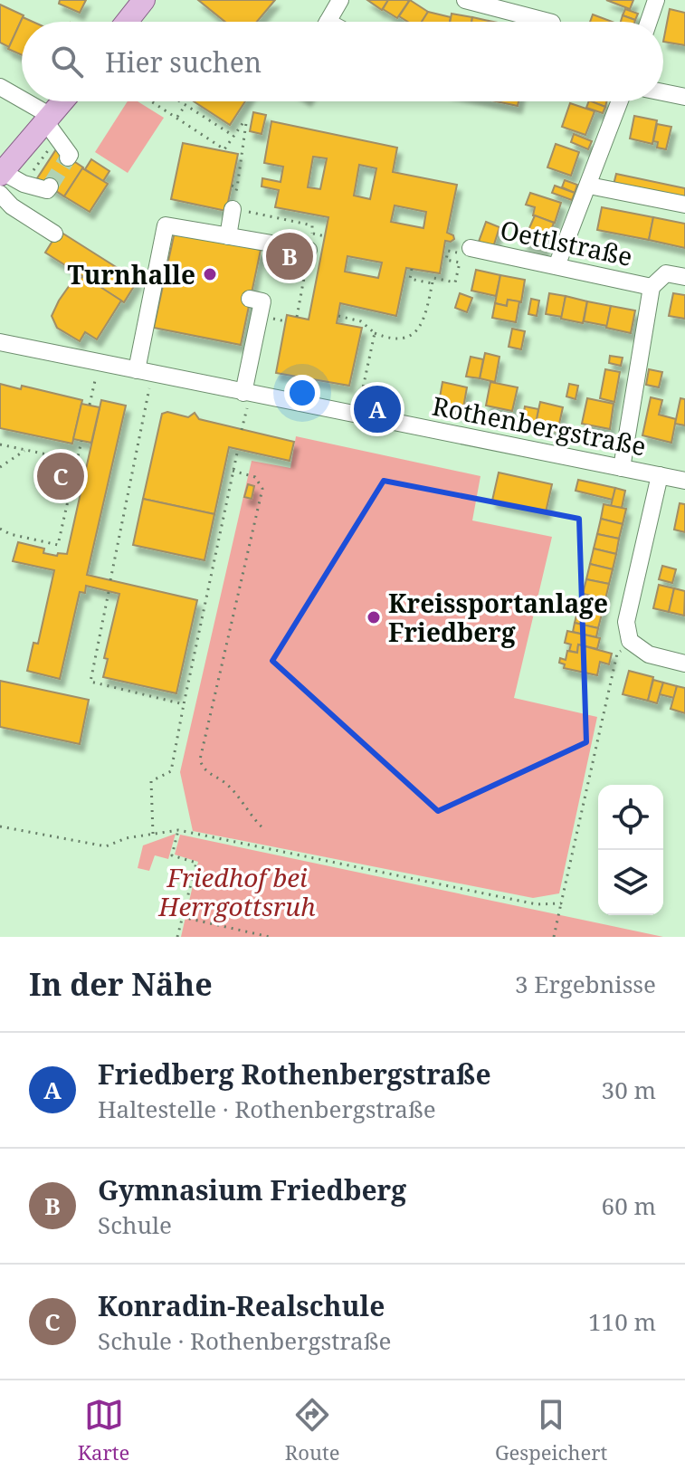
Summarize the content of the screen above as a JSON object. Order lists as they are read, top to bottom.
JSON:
{
  "streets": {
    "street": ["Oettlstraße", "Rothenbergstraße"]
  },
  "crossings": [
    ["Oettlstraße", "Rothenbergstraße"]
  ],
  "parks": ["Friedhof bei Herrgottsruh"],
  "places": ["Turnhalle", "Kreissportanlage Friedberg"],
  "page": {
    "search": "Hier suchen",
    "pins": ["B", "A", "C"],
    "heading": ["In der Nähe", "3 Ergebnisse"],
    "list": [
      {
        "mark": "A",
        "name": "Friedberg Rothenbergstraße",
        "note": "Haltestelle · Rothenbergstraße",
        "value": "30 m"
      },
      {
        "mark": "B",
        "name": "Gymnasium Friedberg",
        "note": "Schule",
        "value": "60 m"
      },
      {
        "mark": "C",
        "name": "Konradin-Realschule",
        "note": "Schule · Rothenbergstraße",
        "value": "110 m"
      }
    ],
    "nav": ["Karte", "Route", "Gespeichert"]
  }
}
